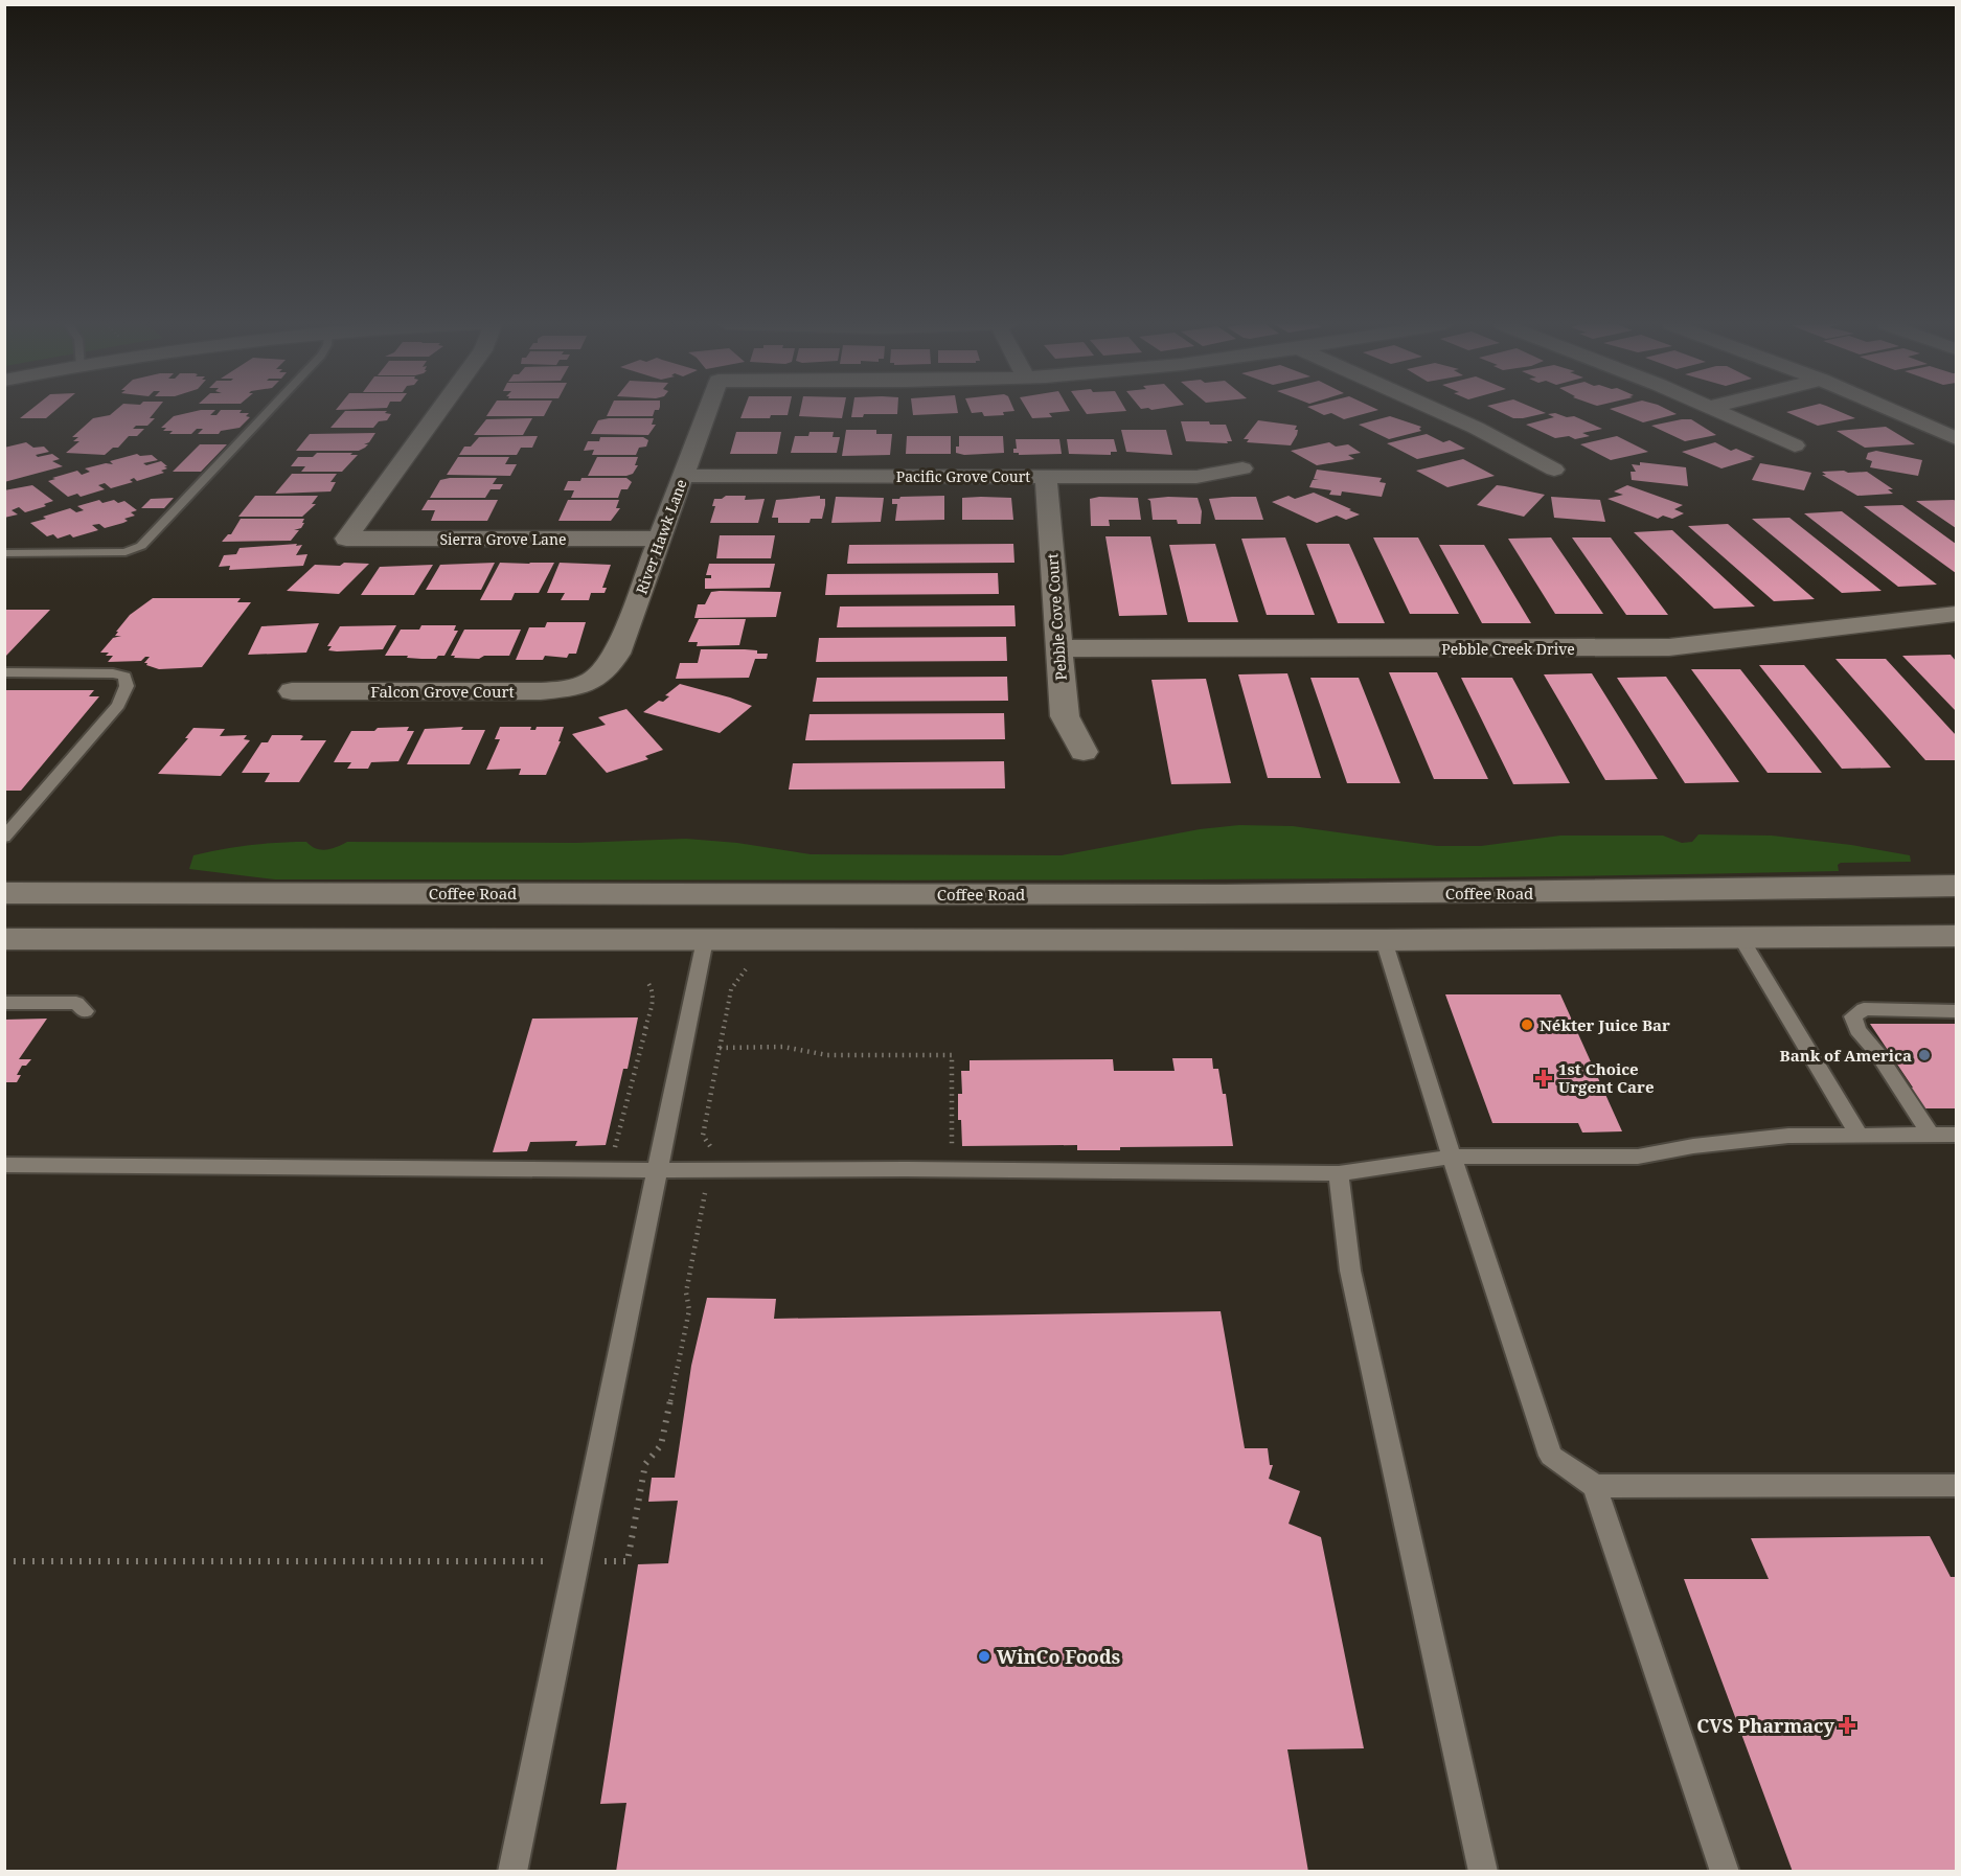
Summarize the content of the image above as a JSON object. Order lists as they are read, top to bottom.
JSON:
{
  "streets": {
    "street": [
      "Pacific Grove Court",
      "River Hawk Lane",
      "Sierra Grove Lane",
      "Pebble Cove Court",
      "Pebble Creek Drive",
      "Falcon Grove Court",
      "Coffee Road"
    ]
  },
  "crossings": [
    ["Pacific Grove Court", "River Hawk Lane"],
    ["Pacific Grove Court", "Pebble Cove Court"],
    ["River Hawk Lane", "Sierra Grove Lane"],
    ["River Hawk Lane", "Falcon Grove Court"],
    ["Pebble Cove Court", "Pebble Creek Drive"]
  ],
  "places": {
    "other": ["Nékter Juice Bar", "Bank of America", "WinCo Foods"],
    "health": ["1st Choice Urgent Care", "CVS Pharmacy"]
  }
}
